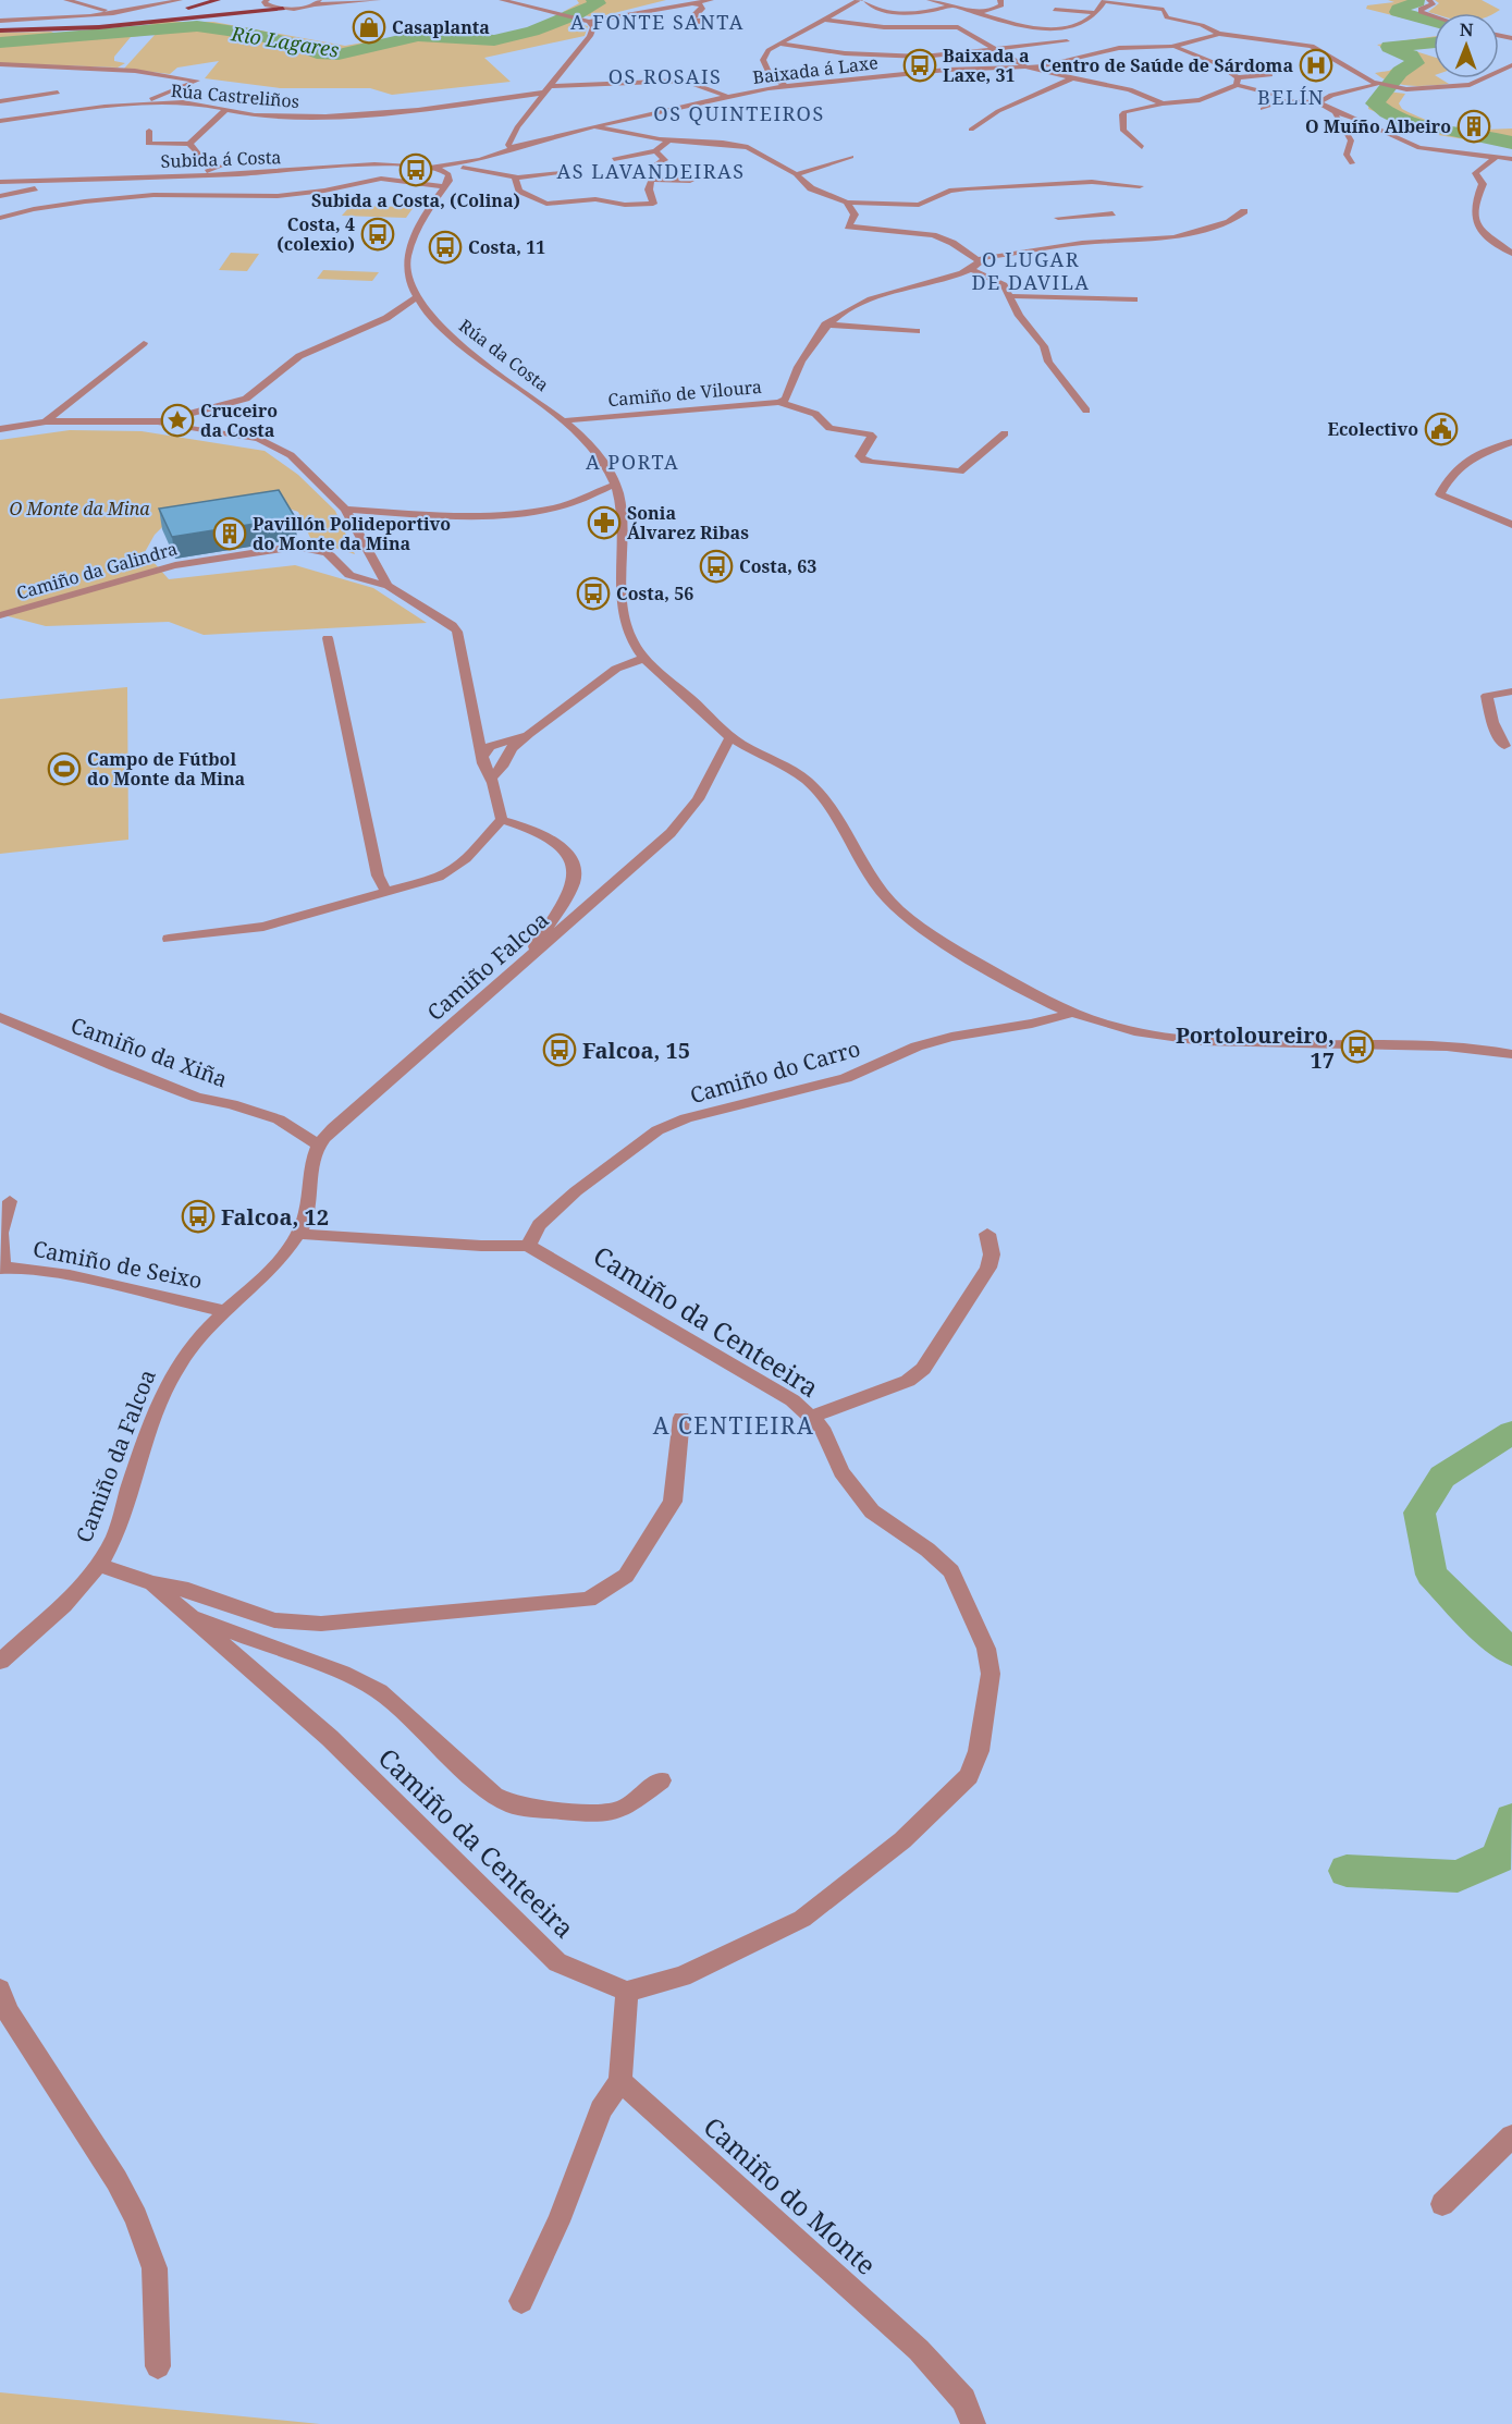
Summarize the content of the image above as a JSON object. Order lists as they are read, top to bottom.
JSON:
{
  "streets": {
    "street": [
      "Baixada á Laxe",
      "Rúa Castreliños",
      "Subida á Costa",
      "Rúa da Costa",
      "Camiño de Viloura",
      "Camiño da Galindra",
      "Camiño Falcoa",
      "Camiño da Xiña",
      "Camiño do Carro",
      "Camiño de Seixo",
      "Camiño da Centeeira",
      "Camiño da Falcoa",
      "Camiño do Monte"
    ]
  },
  "crossings": [
    ["Baixada á Laxe", "Subida á Costa"],
    ["Baixada á Laxe", "Rúa da Costa"],
    ["Subida á Costa", "Rúa da Costa"],
    ["Rúa da Costa", "Camiño de Viloura"],
    ["Rúa da Costa", "Camiño Falcoa"],
    ["Rúa da Costa", "Camiño do Carro"],
    ["Camiño Falcoa", "Camiño da Xiña"],
    ["Camiño do Carro", "Camiño da Centeeira"],
    ["Camiño de Seixo", "Camiño da Falcoa"],
    ["Camiño da Centeeira", "Camiño da Falcoa"]
  ],
  "districts": [
    "A FONTE SANTA",
    "OS ROSAIS",
    "BELÍN",
    "OS QUINTEIROS",
    "AS LAVANDEIRAS",
    "O LUGAR DE DAVILA",
    "A PORTA",
    "A CENTIEIRA"
  ],
  "water": ["Río Lagares"],
  "parks": ["O Monte da Mina"],
  "places": {
    "shop": ["Casaplanta"],
    "bus stop": [
      "Baixada a Laxe, 31",
      "Subida a Costa, (Colina)",
      "Costa, 4 (colexio)",
      "Costa, 11",
      "Costa, 63",
      "Costa, 56",
      "Portoloureiro, 17",
      "Falcoa, 15",
      "Falcoa, 12"
    ],
    "hospital": ["Centro de Saúde de Sárdoma"],
    "building": ["O Muíño Albeiro", "Pavillón Polideportivo do Monte da Mina"],
    "place": ["Cruceiro da Costa"],
    "public building": ["Ecolectivo"],
    "pharmacy": ["Sonia Álvarez Ribas"],
    "sports": ["Campo de Fútbol do Monte da Mina"]
  },
  "north": "top"
}
